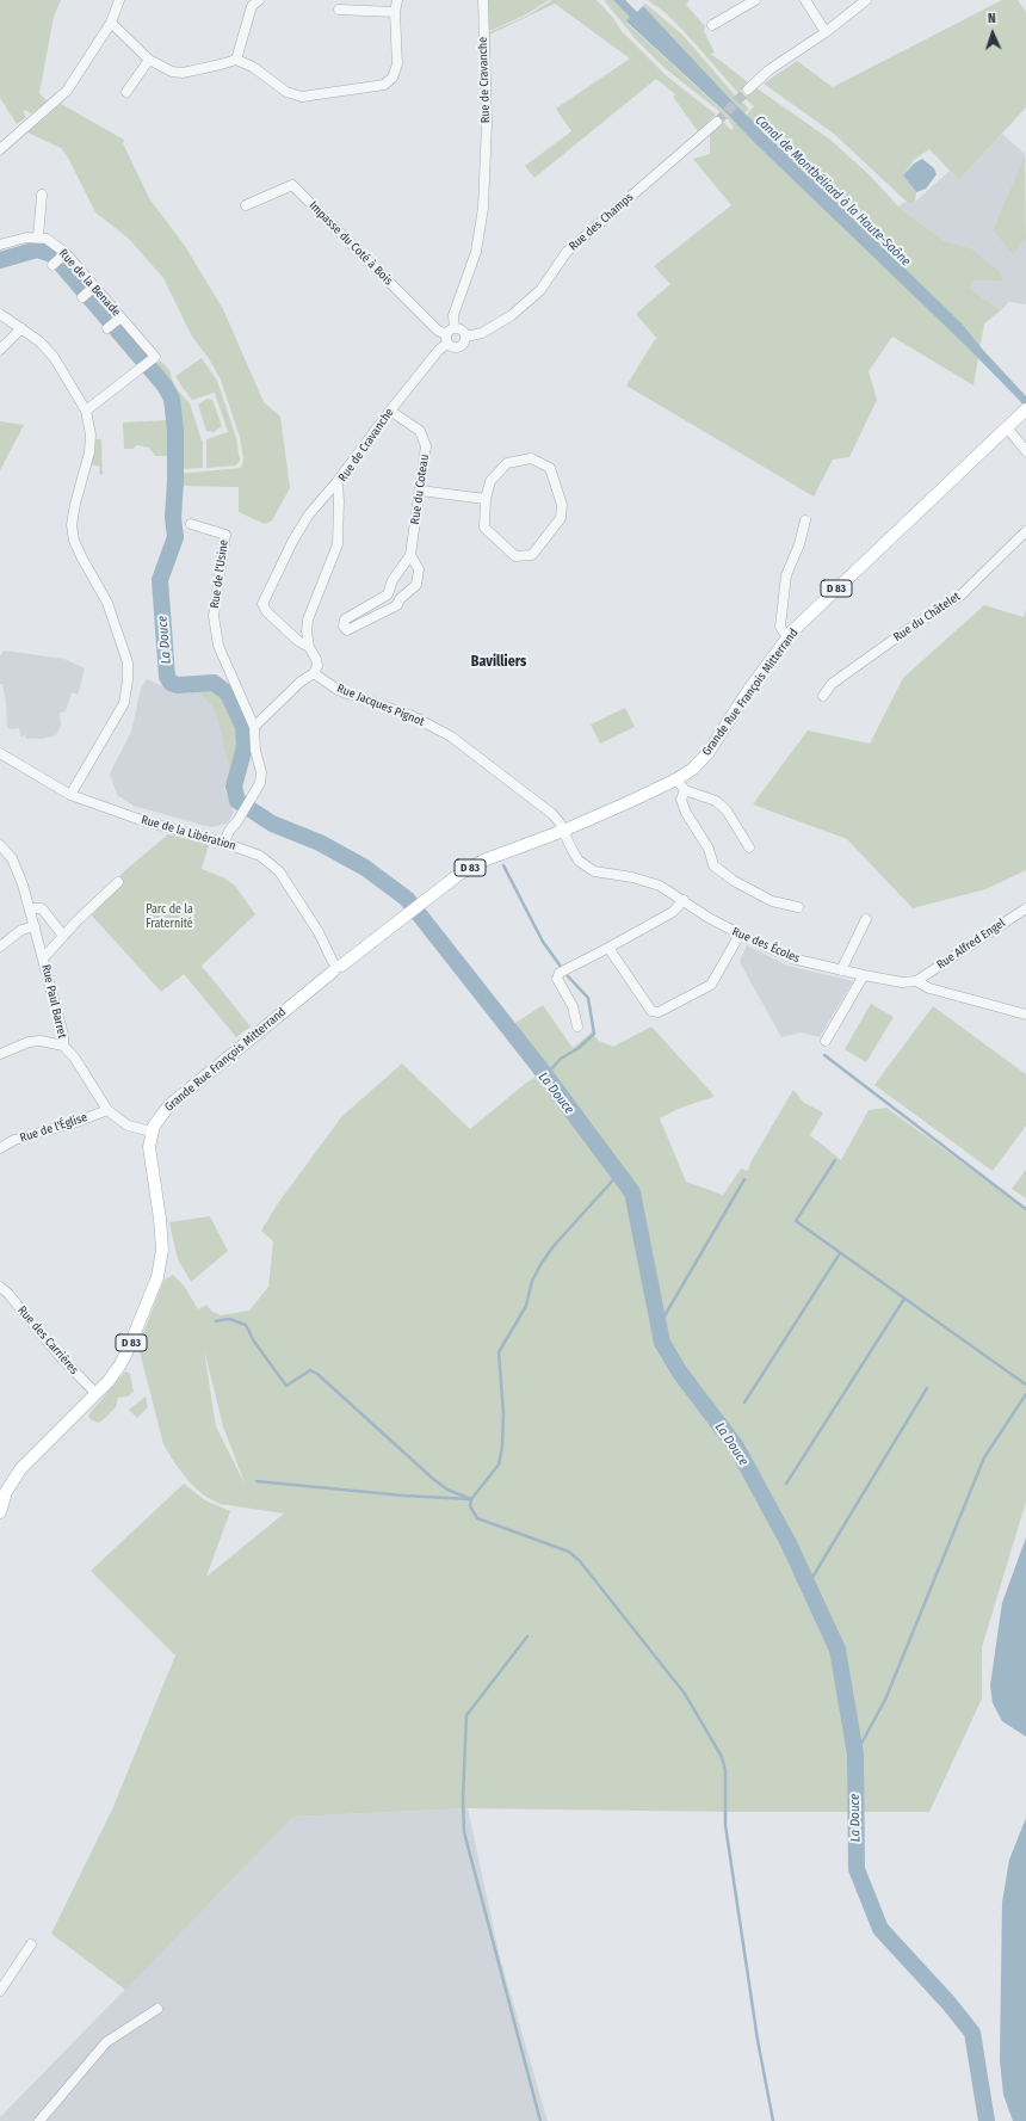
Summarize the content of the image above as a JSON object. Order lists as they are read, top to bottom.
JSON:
{
  "streets": {
    "main road": ["D 83", "Grande Rue François Mitterrand"],
    "street": [
      "Rue de Cravanche",
      "Rue des Champs",
      "Impasse du Coté à Bois",
      "Rue de la Benade",
      "Rue du Coteau",
      "Rue de l'Usine",
      "Rue du Châtelet",
      "Rue Jacques Pignot",
      "Rue de la Libération",
      "Rue Alfred Engel",
      "Rue des Écoles",
      "Rue Paul Barret",
      "Rue de l'Église",
      "Rue des Carrières"
    ]
  },
  "crossings": [
    ["Rue de Cravanche", "Rue des Champs"],
    ["Rue de Cravanche", "Impasse du Coté à Bois"],
    ["Rue de Cravanche", "Rue du Coteau"],
    ["Rue de Cravanche", "Rue Jacques Pignot"],
    ["Rue des Champs", "Impasse du Coté à Bois"],
    ["Grande Rue François Mitterrand", "Rue Jacques Pignot"],
    ["Grande Rue François Mitterrand", "Rue de la Libération"],
    ["Grande Rue François Mitterrand", "Rue des Écoles"],
    ["Grande Rue François Mitterrand", "Rue des Carrières"],
    ["Rue Jacques Pignot", "Rue des Écoles"],
    ["Rue Alfred Engel", "Rue des Écoles"]
  ],
  "districts": ["Bavilliers"],
  "water": ["Canal de Montbéliard à la Haute-Saône", "La Douce"],
  "parks": ["Parc de la Fraternité"],
  "north": "top"
}
